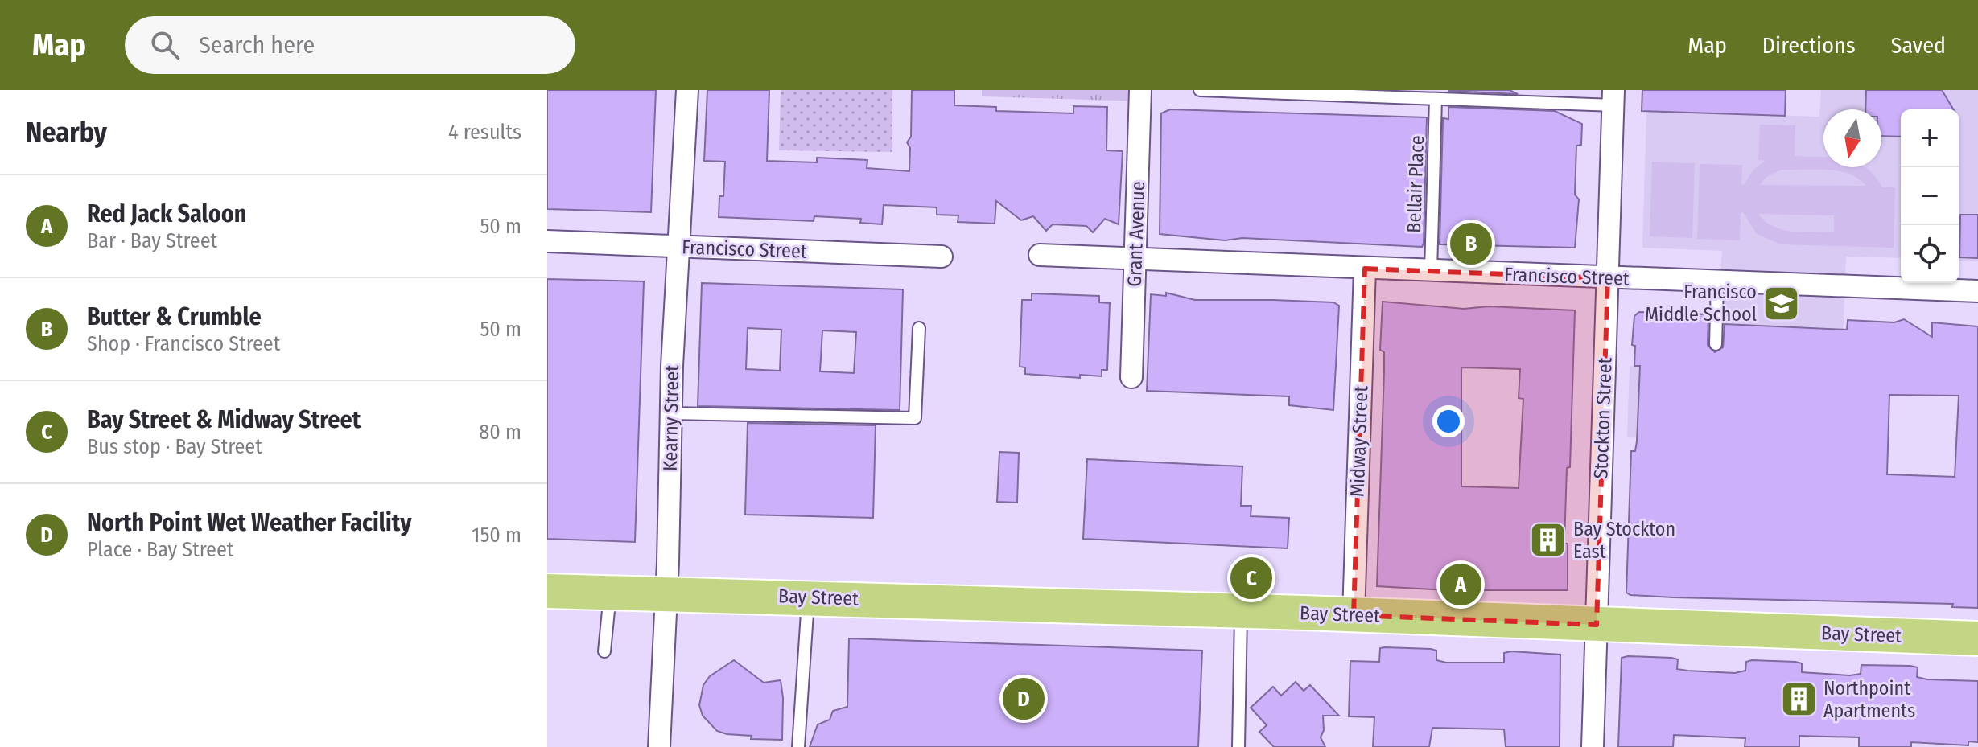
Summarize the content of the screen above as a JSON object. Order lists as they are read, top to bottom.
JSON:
{
  "streets": {
    "main road": ["Bay Street"],
    "street": [
      "Grant Avenue",
      "Francisco Street",
      "Kearny Street",
      "Stockton Street",
      "Midway Street"
    ],
    "lane": ["Bellair Place"]
  },
  "crossings": [
    ["Bellair Place", "Francisco Street"],
    ["Grant Avenue", "Francisco Street"],
    ["Francisco Street", "Kearny Street"],
    ["Francisco Street", "Stockton Street"],
    ["Francisco Street", "Midway Street"],
    ["Kearny Street", "Bay Street"],
    ["Stockton Street", "Bay Street"],
    ["Midway Street", "Bay Street"]
  ],
  "places": {
    "school or university": ["Francisco Middle School"],
    "building": ["Bay Stockton East", "Northpoint Apartments"]
  },
  "north": "bottom",
  "page": {
    "header": "Map",
    "search": "Search here",
    "nav": ["Map", "Directions", "Saved"],
    "heading": ["Nearby", "4 results"],
    "map_buttons": ["+", "−"],
    "list": [
      {
        "mark": "A",
        "name": "Red Jack Saloon",
        "note": "Bar · Bay Street",
        "value": "50 m"
      },
      {
        "mark": "B",
        "name": "Butter & Crumble",
        "note": "Shop · Francisco Street",
        "value": "50 m"
      },
      {
        "mark": "C",
        "name": "Bay Street & Midway Street",
        "note": "Bus stop · Bay Street",
        "value": "80 m"
      },
      {
        "mark": "D",
        "name": "North Point Wet Weather Facility",
        "note": "Place · Bay Street",
        "value": "150 m"
      }
    ],
    "pins": [
      "B",
      "C",
      "A",
      "D"
    ]
  }
}
